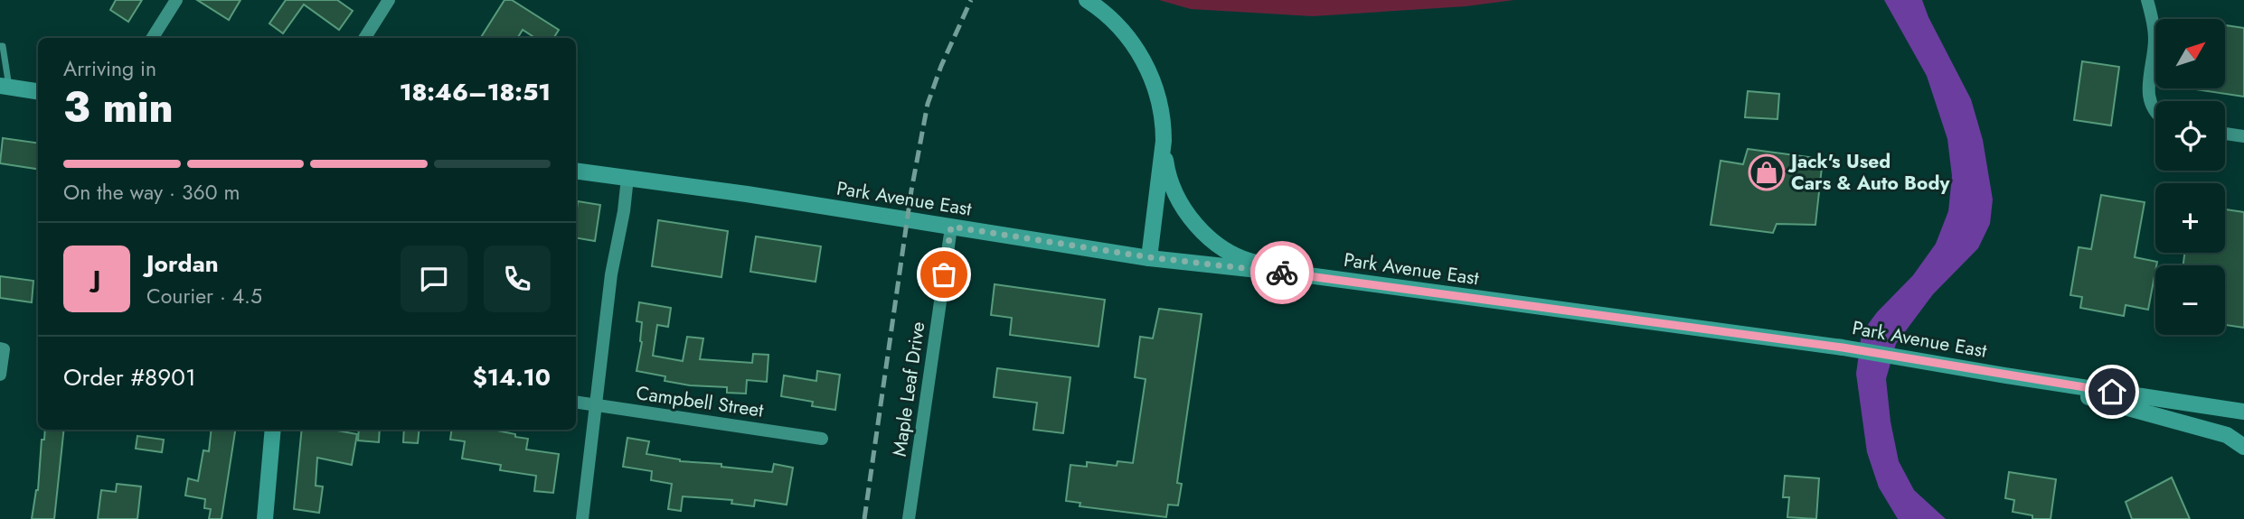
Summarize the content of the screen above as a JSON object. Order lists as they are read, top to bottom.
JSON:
{
  "streets": {
    "main road": ["Park Avenue East"],
    "street": ["Maple Leaf Drive", "Campbell Street"]
  },
  "crossings": [
    ["Park Avenue East", "Maple Leaf Drive"]
  ],
  "places": {
    "shop": ["Jack's Used Cars & Auto Body"]
  },
  "north": "top right",
  "page": {
    "map_buttons": ["+", "−"],
    "heading": ["3 min", "Arriving in", "18:46–18:51"],
    "panel": [
      "Jordan",
      "Courier · 4.5",
      "Order #8901",
      "$14.10"
    ],
    "bar": "On the way · 360 m",
    "round": "J"
  }
}
